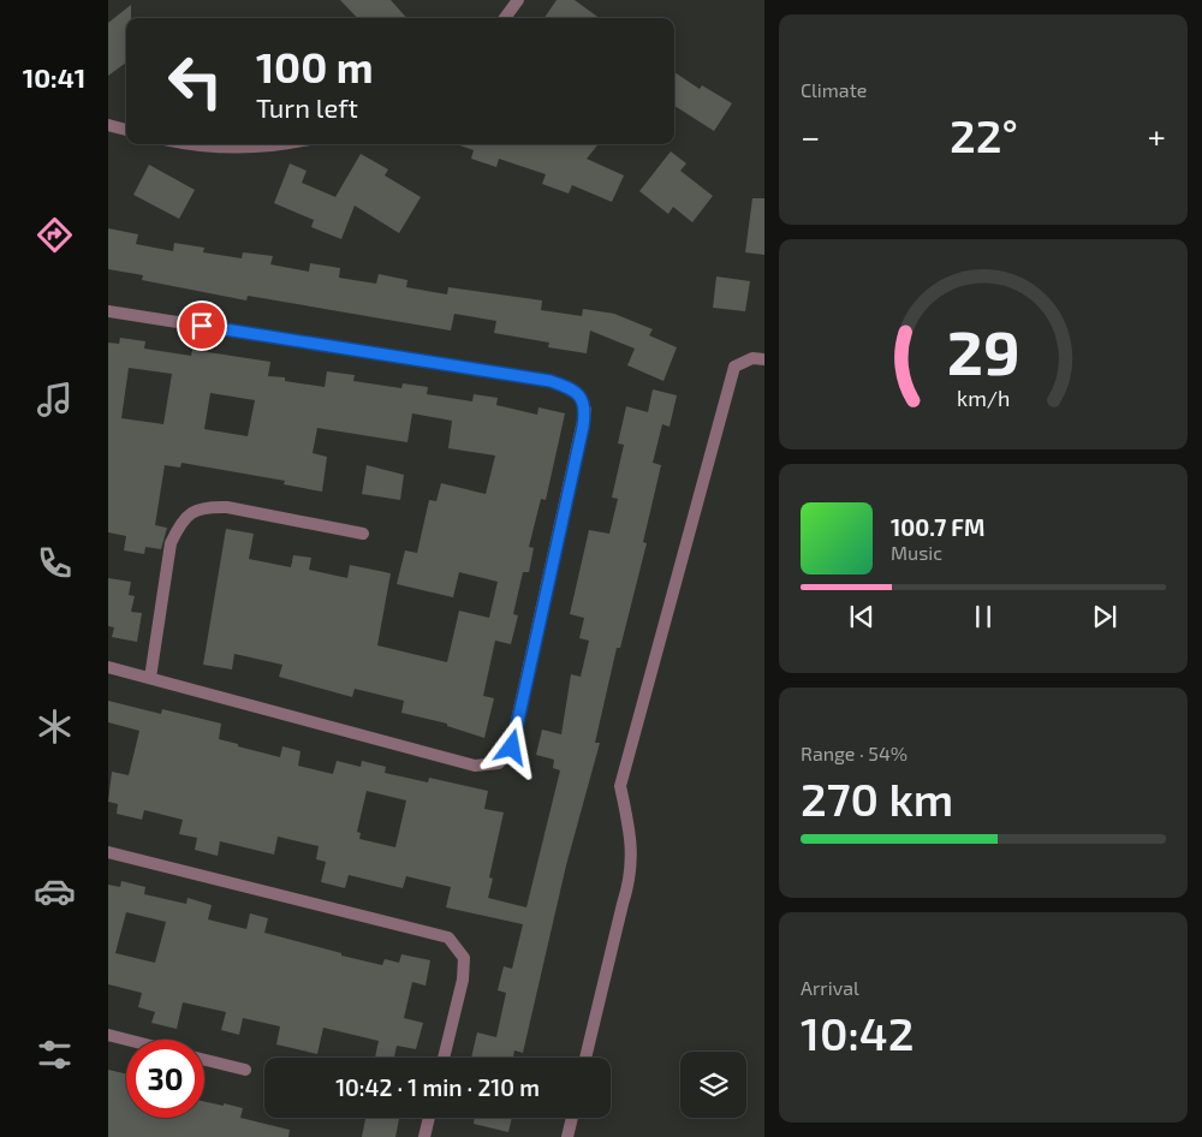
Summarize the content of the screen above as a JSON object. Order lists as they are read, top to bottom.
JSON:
{
  "page": {
    "tabs": "10:41",
    "tile": [
      "Climate",
      ["Range · 54%", "270 km"],
      ["Arrival", "10:42"]
    ],
    "turn": ["100 m", "Turn left"],
    "heat": ["−", "22°", "+"],
    "song": ["100.7 FM", "Music"],
    "limit": "30",
    "trip": "10:42 · 1 min · 210 m",
    "gauge": ["29", "km/h"]
  }
}
